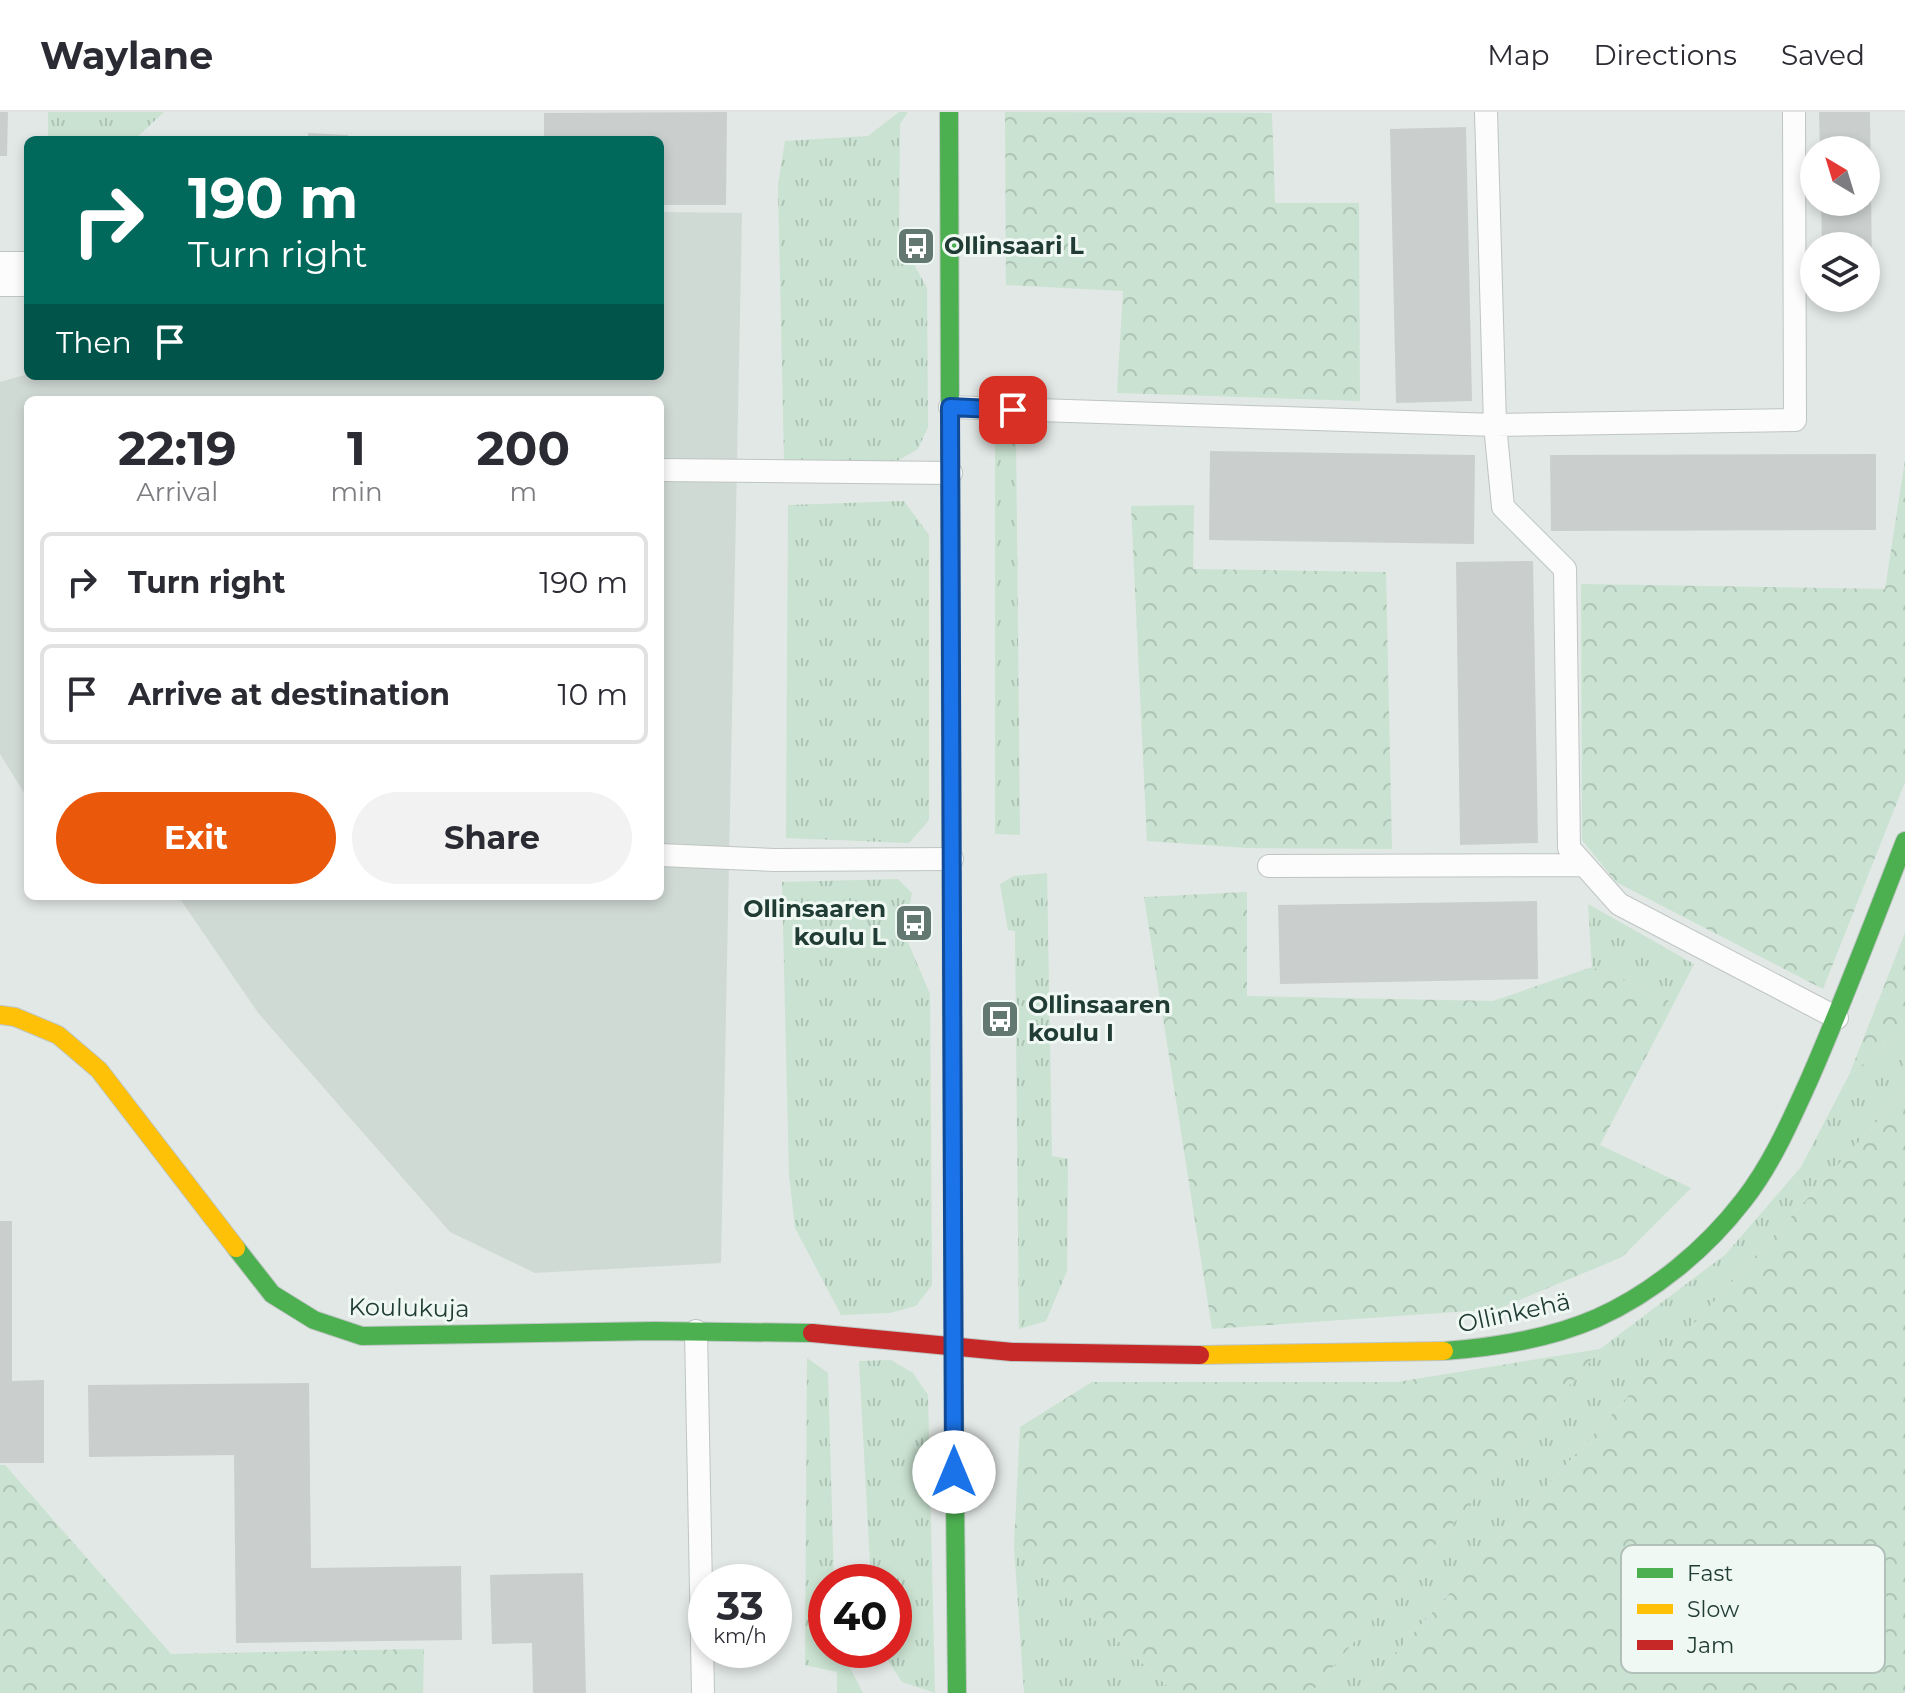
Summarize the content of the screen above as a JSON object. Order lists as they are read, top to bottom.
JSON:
{
  "streets": {
    "street": ["Koulukuja", "Ollinkehä"]
  },
  "crossings": [
    ["Koulukuja", "Ollinkehä"]
  ],
  "places": {
    "bus stop": ["Ollinsaari L", "Ollinsaaren koulu L", "Ollinsaaren koulu I"]
  },
  "legend": ["Fast", "Slow", "Jam"],
  "north": "top left",
  "page": {
    "header": "Waylane",
    "nav": ["Map", "Directions", "Saved"],
    "turn": ["190 m", "Turn right"],
    "then": "Then",
    "eta": [
      "22:19",
      "Arrival",
      "1",
      "min",
      "200",
      "m"
    ],
    "list": [
      {
        "name": "Turn right",
        "value": "190 m"
      },
      {
        "name": "Arrive at destination",
        "value": "10 m"
      }
    ],
    "buttons": ["Exit", "Share"],
    "speed": "33 km/h",
    "limit": "40"
  }
}
